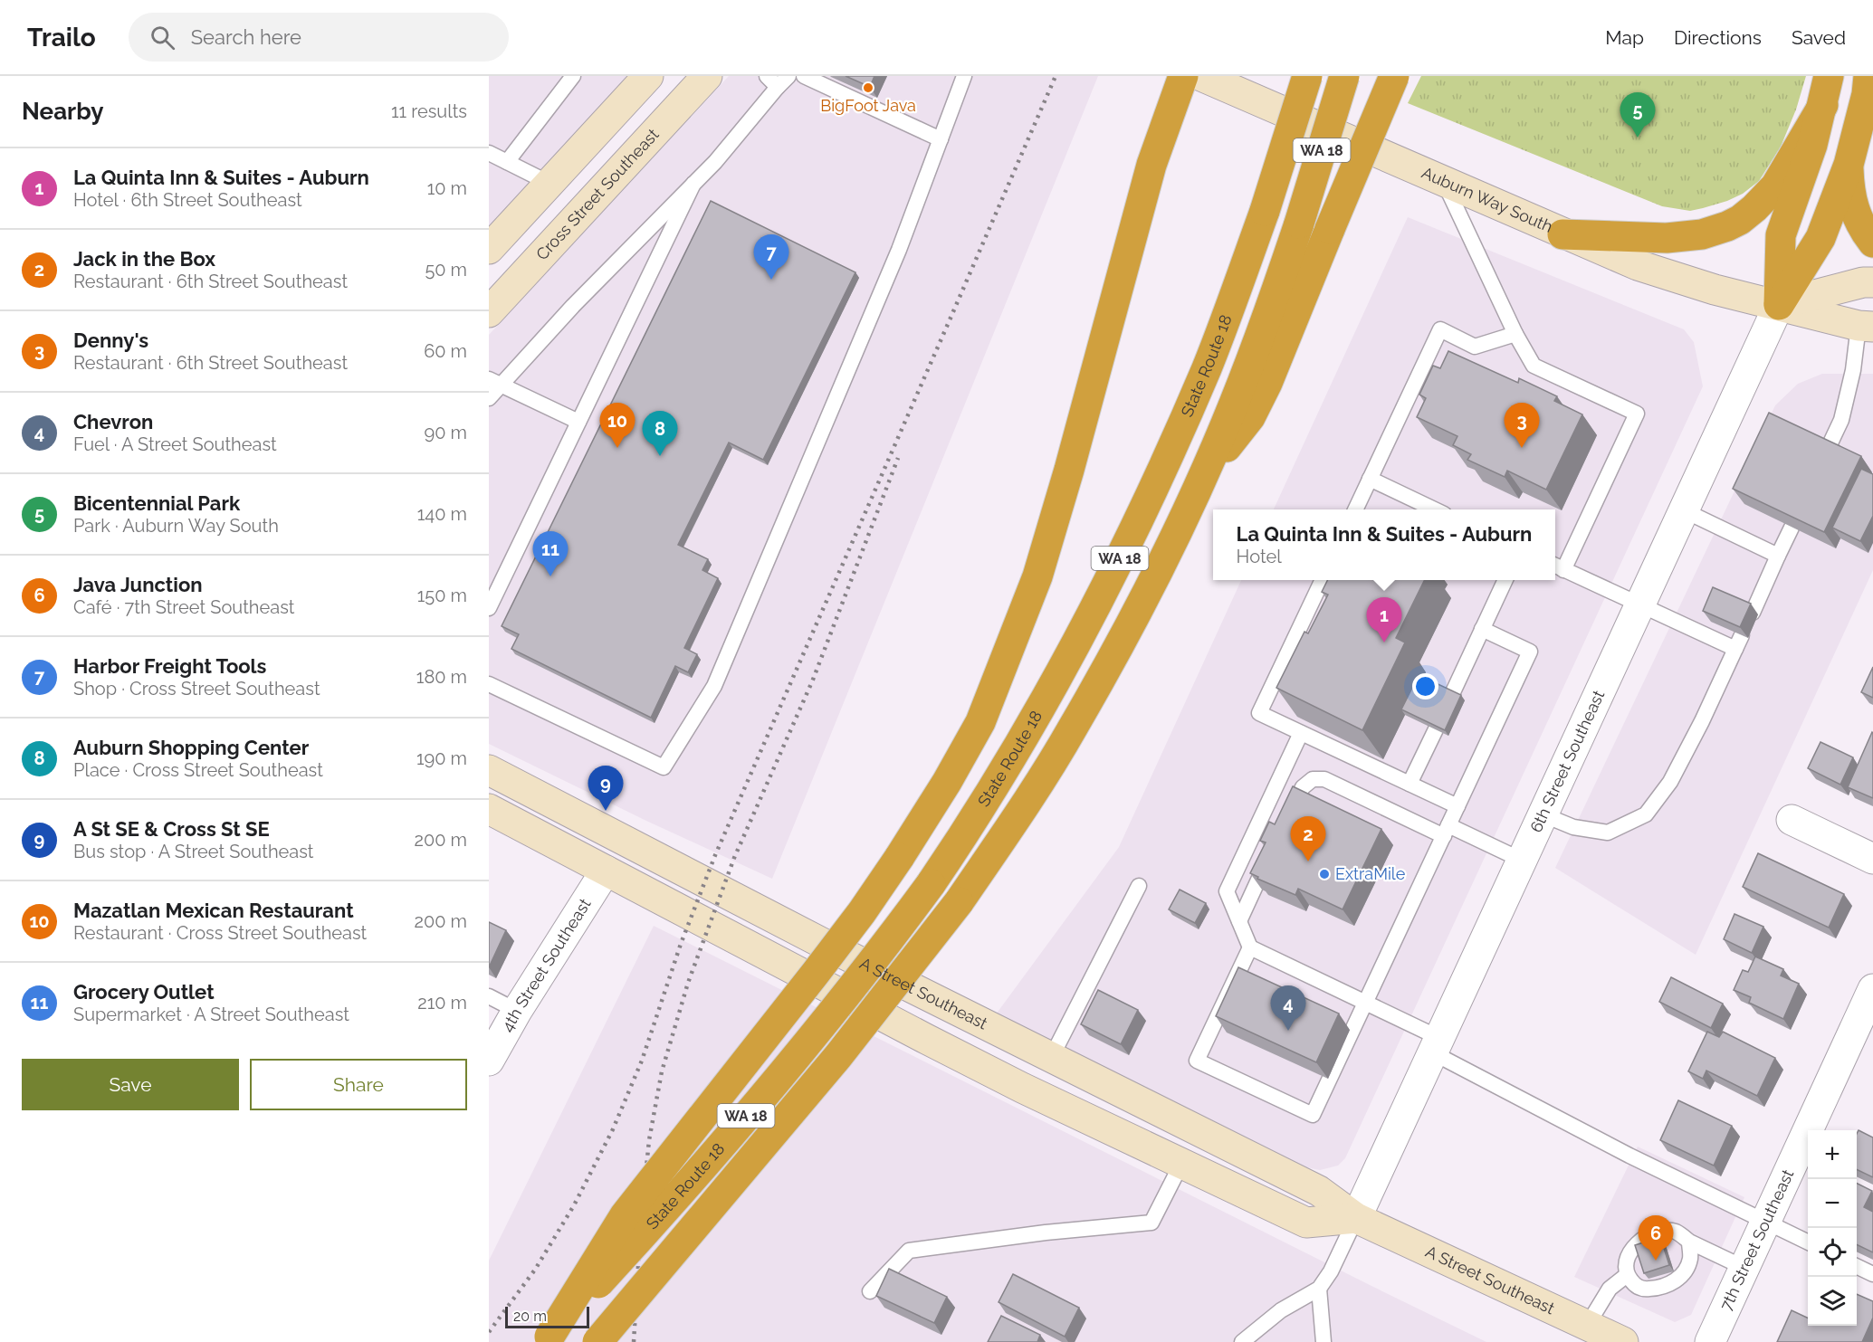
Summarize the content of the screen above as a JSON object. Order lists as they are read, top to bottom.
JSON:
{
  "streets": {
    "highway": ["WA 18", "State Route 18"],
    "main road": ["Cross Street Southeast", "Auburn Way South", "A Street Southeast"],
    "street": ["6th Street Southeast", "4th Street Southeast", "7th Street Southeast"]
  },
  "crossings": [
    ["Auburn Way South", "6th Street Southeast"],
    ["6th Street Southeast", "A Street Southeast"]
  ],
  "places": ["BigFoot Java", "ExtraMile"],
  "scale_bar": "20 m",
  "page": {
    "header": "Trailo",
    "search": "Search here",
    "nav": ["Map", "Directions", "Saved"],
    "heading": ["Nearby", "11 results"],
    "pins": [
      "5",
      "7",
      "3",
      "10",
      "8",
      "11",
      "1",
      "9",
      "2",
      "4",
      "6"
    ],
    "list": [
      {
        "mark": "1",
        "name": "La Quinta Inn & Suites - Auburn",
        "note": "Hotel · 6th Street Southeast",
        "value": "10 m"
      },
      {
        "mark": "2",
        "name": "Jack in the Box",
        "note": "Restaurant · 6th Street Southeast",
        "value": "50 m"
      },
      {
        "mark": "3",
        "name": "Denny's",
        "note": "Restaurant · 6th Street Southeast",
        "value": "60 m"
      },
      {
        "mark": "4",
        "name": "Chevron",
        "note": "Fuel · A Street Southeast",
        "value": "90 m"
      },
      {
        "mark": "5",
        "name": "Bicentennial Park",
        "note": "Park · Auburn Way South",
        "value": "140 m"
      },
      {
        "mark": "6",
        "name": "Java Junction",
        "note": "Café · 7th Street Southeast",
        "value": "150 m"
      },
      {
        "mark": "7",
        "name": "Harbor Freight Tools",
        "note": "Shop · Cross Street Southeast",
        "value": "180 m"
      },
      {
        "mark": "8",
        "name": "Auburn Shopping Center",
        "note": "Place · Cross Street Southeast",
        "value": "190 m"
      },
      {
        "mark": "9",
        "name": "A St SE & Cross St SE",
        "note": "Bus stop · A Street Southeast",
        "value": "200 m"
      },
      {
        "mark": "10",
        "name": "Mazatlan Mexican Restaurant",
        "note": "Restaurant · Cross Street Southeast",
        "value": "200 m"
      },
      {
        "mark": "11",
        "name": "Grocery Outlet",
        "note": "Supermarket · A Street Southeast",
        "value": "210 m"
      }
    ],
    "popup": ["La Quinta Inn & Suites - Auburn", "Hotel"],
    "buttons": ["Save", "Share"],
    "map_buttons": ["+", "−"],
    "scale": "20 m"
  }
}
